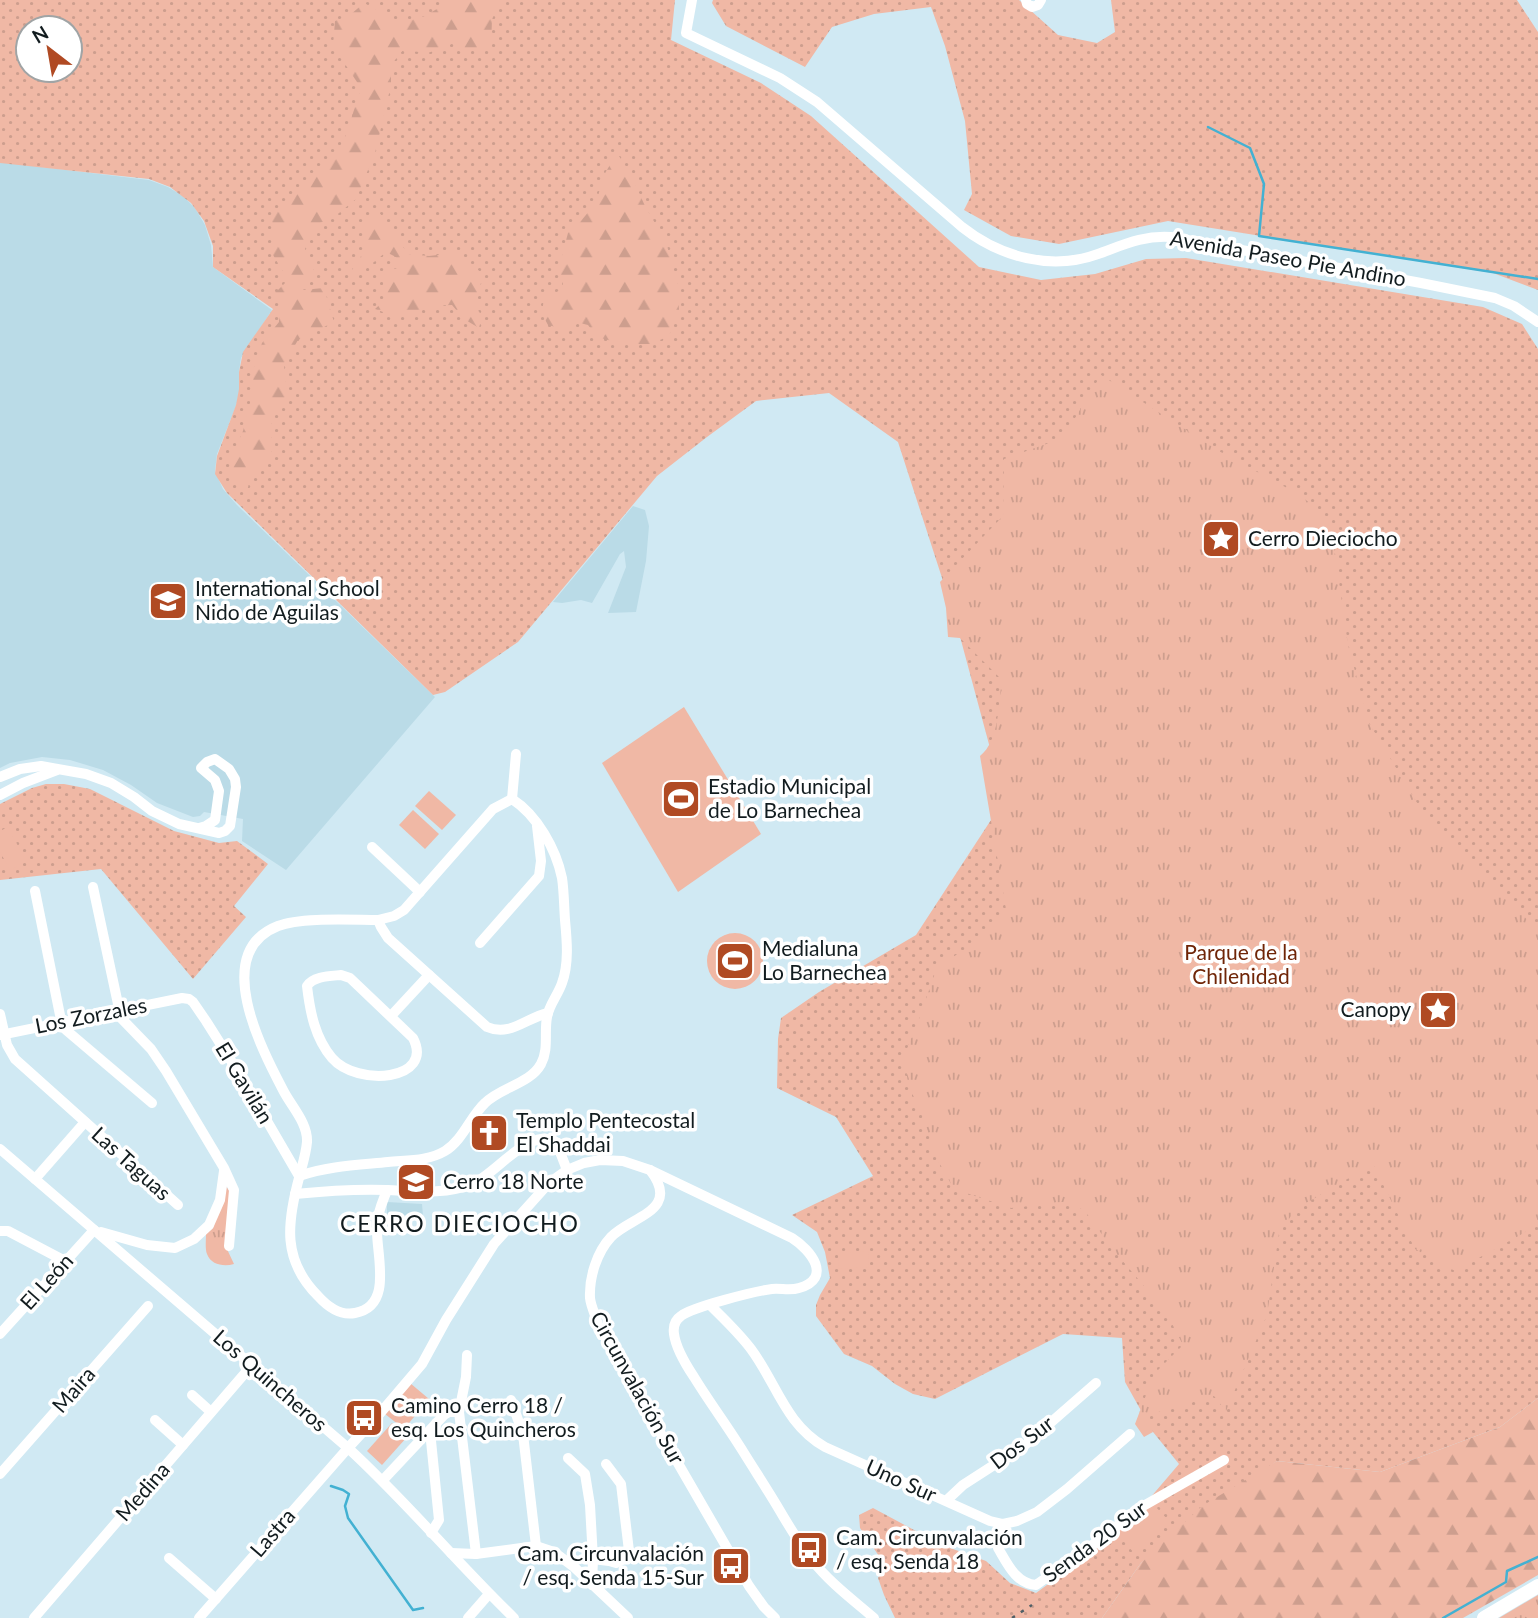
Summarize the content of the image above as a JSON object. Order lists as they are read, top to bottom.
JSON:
{
  "streets": {
    "street": [
      "Avenida Paseo Pie Andino",
      "Los Zorzales",
      "El Gavilán",
      "Las Taguas",
      "El León",
      "Los Quincheros",
      "Circunvalación Sur",
      "Maira",
      "Dos Sur",
      "Uno Sur",
      "Medina",
      "Lastra",
      "Senda 20 Sur"
    ]
  },
  "crossings": [
    ["Los Zorzales", "El Gavilán"],
    ["Los Zorzales", "Las Taguas"],
    ["Las Taguas", "Los Quincheros"],
    ["El León", "Los Quincheros"],
    ["Los Quincheros", "Medina"],
    ["Los Quincheros", "Lastra"],
    ["Dos Sur", "Uno Sur"],
    ["Uno Sur", "Senda 20 Sur"]
  ],
  "districts": ["CERRO DIECIOCHO"],
  "parks": ["Parque de la Chilenidad"],
  "places": {
    "place": ["Cerro Dieciocho", "Canopy"],
    "school or university": ["International School Nido de Aguilas", "Cerro 18 Norte"],
    "sports": ["Estadio Municipal de Lo Barnechea", "Medialuna Lo Barnechea"],
    "church": ["Templo Pentecostal El Shaddai"],
    "bus stop": ["Camino Cerro 18 / esq. Los Quincheros", "Cam. Circunvalación / esq. Senda 18", "Cam. Circunvalación / esq. Senda 15-Sur"]
  },
  "north": "top left"
}
